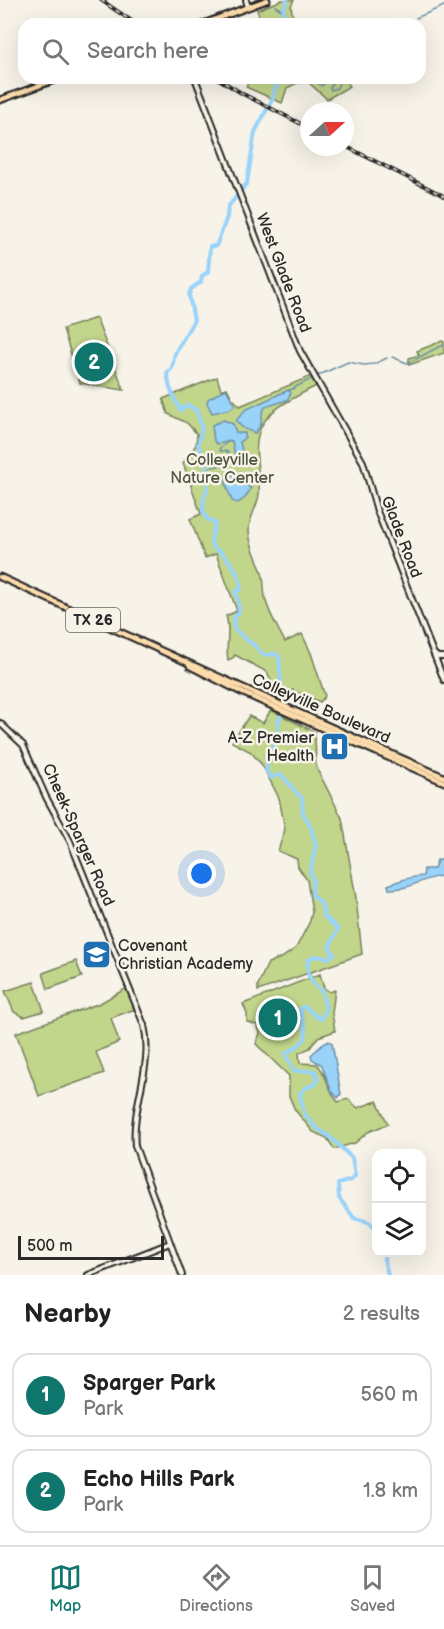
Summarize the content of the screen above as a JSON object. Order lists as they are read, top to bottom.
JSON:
{
  "streets": {
    "main road": [
      "West Glade Road",
      "Glade Road",
      "TX 26",
      "Colleyville Boulevard",
      "Cheek-Sparger Road"
    ]
  },
  "crossings": [
    ["West Glade Road", "Glade Road"]
  ],
  "parks": ["Colleyville Nature Center"],
  "places": {
    "hospital": ["A-Z Premier Health"],
    "school or university": ["Covenant Christian Academy"]
  },
  "scale_bar": "500 m",
  "north": "right",
  "page": {
    "search": "Search here",
    "pins": ["2", "1"],
    "scale": "500 m",
    "heading": ["Nearby", "2 results"],
    "list": [
      {
        "mark": "1",
        "name": "Sparger Park",
        "note": "Park",
        "value": "560 m"
      },
      {
        "mark": "2",
        "name": "Echo Hills Park",
        "note": "Park",
        "value": "1.8 km"
      }
    ],
    "nav": ["Map", "Directions", "Saved"]
  }
}
